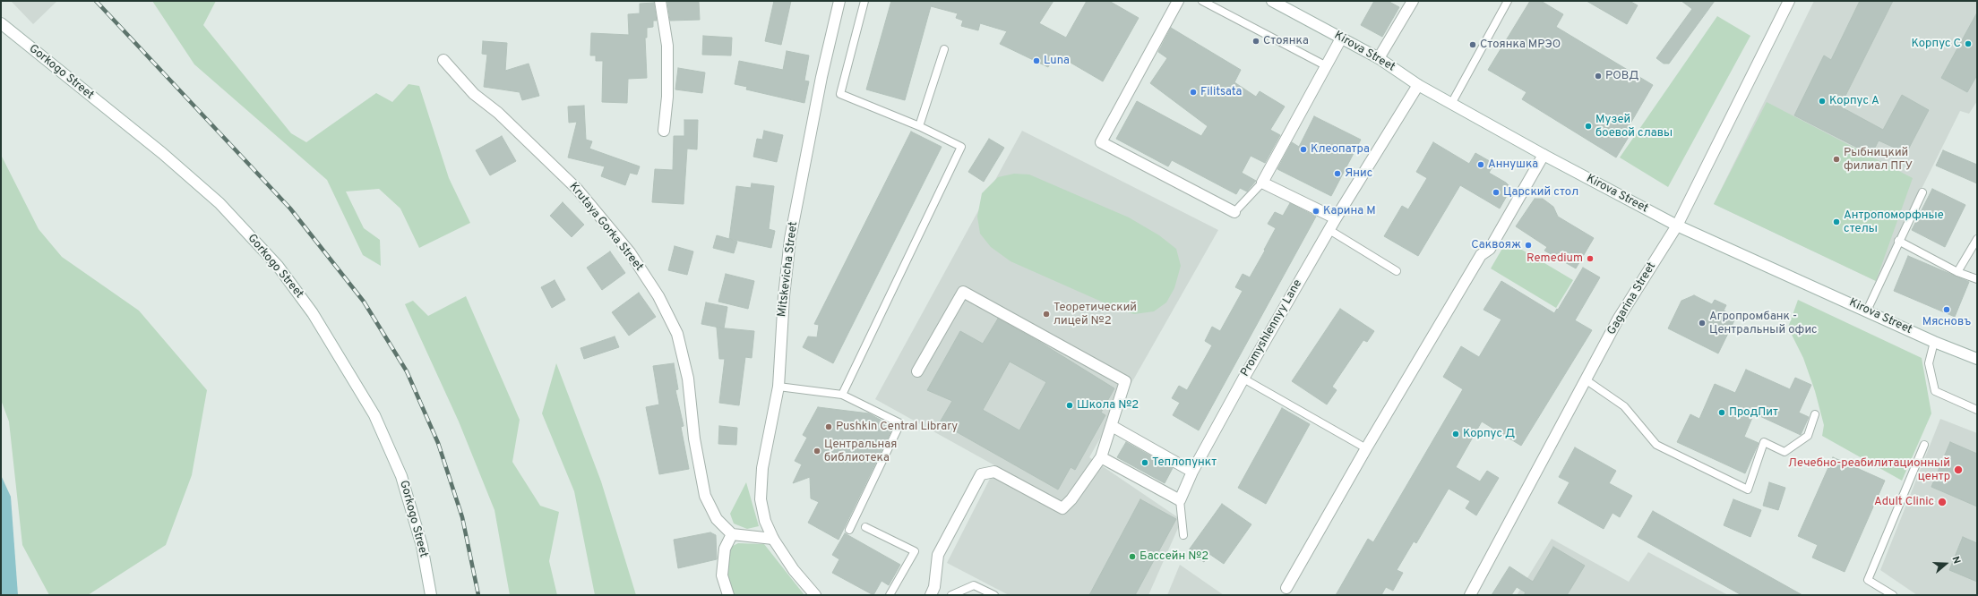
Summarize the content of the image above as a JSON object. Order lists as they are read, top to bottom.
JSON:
{
  "streets": {
    "street": [
      "Kirova Street",
      "Gorkogo Street",
      "Krutaya Gorka Street",
      "Mitskevicha Street",
      "Gagarina Street",
      "Promyshlennyy Lane"
    ]
  },
  "crossings": [
    ["Kirova Street", "Gagarina Street"],
    ["Kirova Street", "Promyshlennyy Lane"]
  ],
  "places": [
    "Стоянка",
    "Корпус С",
    "Стоянка МРЭО",
    "Luna",
    "РОВД",
    "Filitsata",
    "Корпус А",
    "Музей боевой славы",
    "Клеопатра",
    "Рыбницкий филиал ПГУ",
    "Аннушка",
    "Янис",
    "Царский стол",
    "Карина М",
    "Антропоморфные стелы",
    "Саквояж",
    "Remedium",
    "Мясновъ",
    "Теоретический лицей №2",
    "Агропромбанк - Центральный офис",
    "Школа №2",
    "ПродПит",
    "Pushkin Central Library",
    "Корпус Д",
    "Центральная библиотека",
    "Теплопункт",
    "Лечебно-реабилитационный центр",
    "Adult Clinic",
    "Бассейн №2"
  ],
  "north": "right"
}
